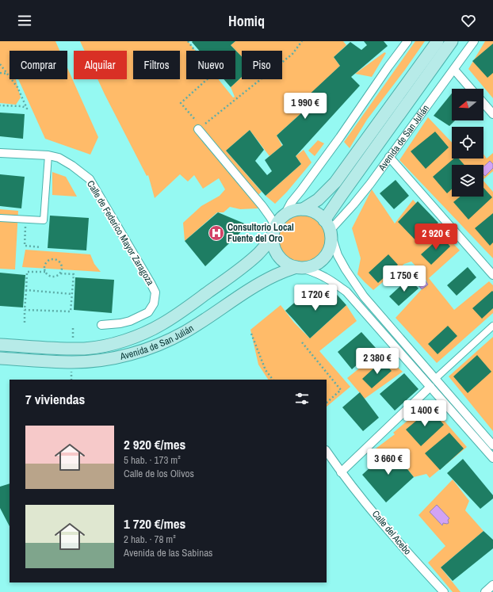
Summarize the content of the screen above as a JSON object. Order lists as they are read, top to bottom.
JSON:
{
  "streets": {
    "main road": ["Avenida de San Julián"],
    "street": ["Calle de Federico Mayor Zaragoza", "Calle del Acebo"]
  },
  "places": {
    "hospital": ["Consultorio Local Fuente del Oro"]
  },
  "north": "left",
  "page": {
    "header": "Homiq",
    "chip": [
      "Comprar",
      "Alquilar",
      "Filtros",
      "Nuevo",
      "Piso"
    ],
    "price": [
      "1 990 €",
      "2 920 €",
      "1 750 €",
      "1 720 €",
      "2 380 €",
      "1 400 €",
      "3 660 €"
    ],
    "heading": "7 viviendas",
    "list": [
      {
        "name": "2 920 €/mes",
        "note": "5 hab. · 173 m² · Calle de los Olivos"
      },
      {
        "name": "1 720 €/mes",
        "note": "2 hab. · 78 m² · Avenida de las Sabinas"
      }
    ]
  }
}
